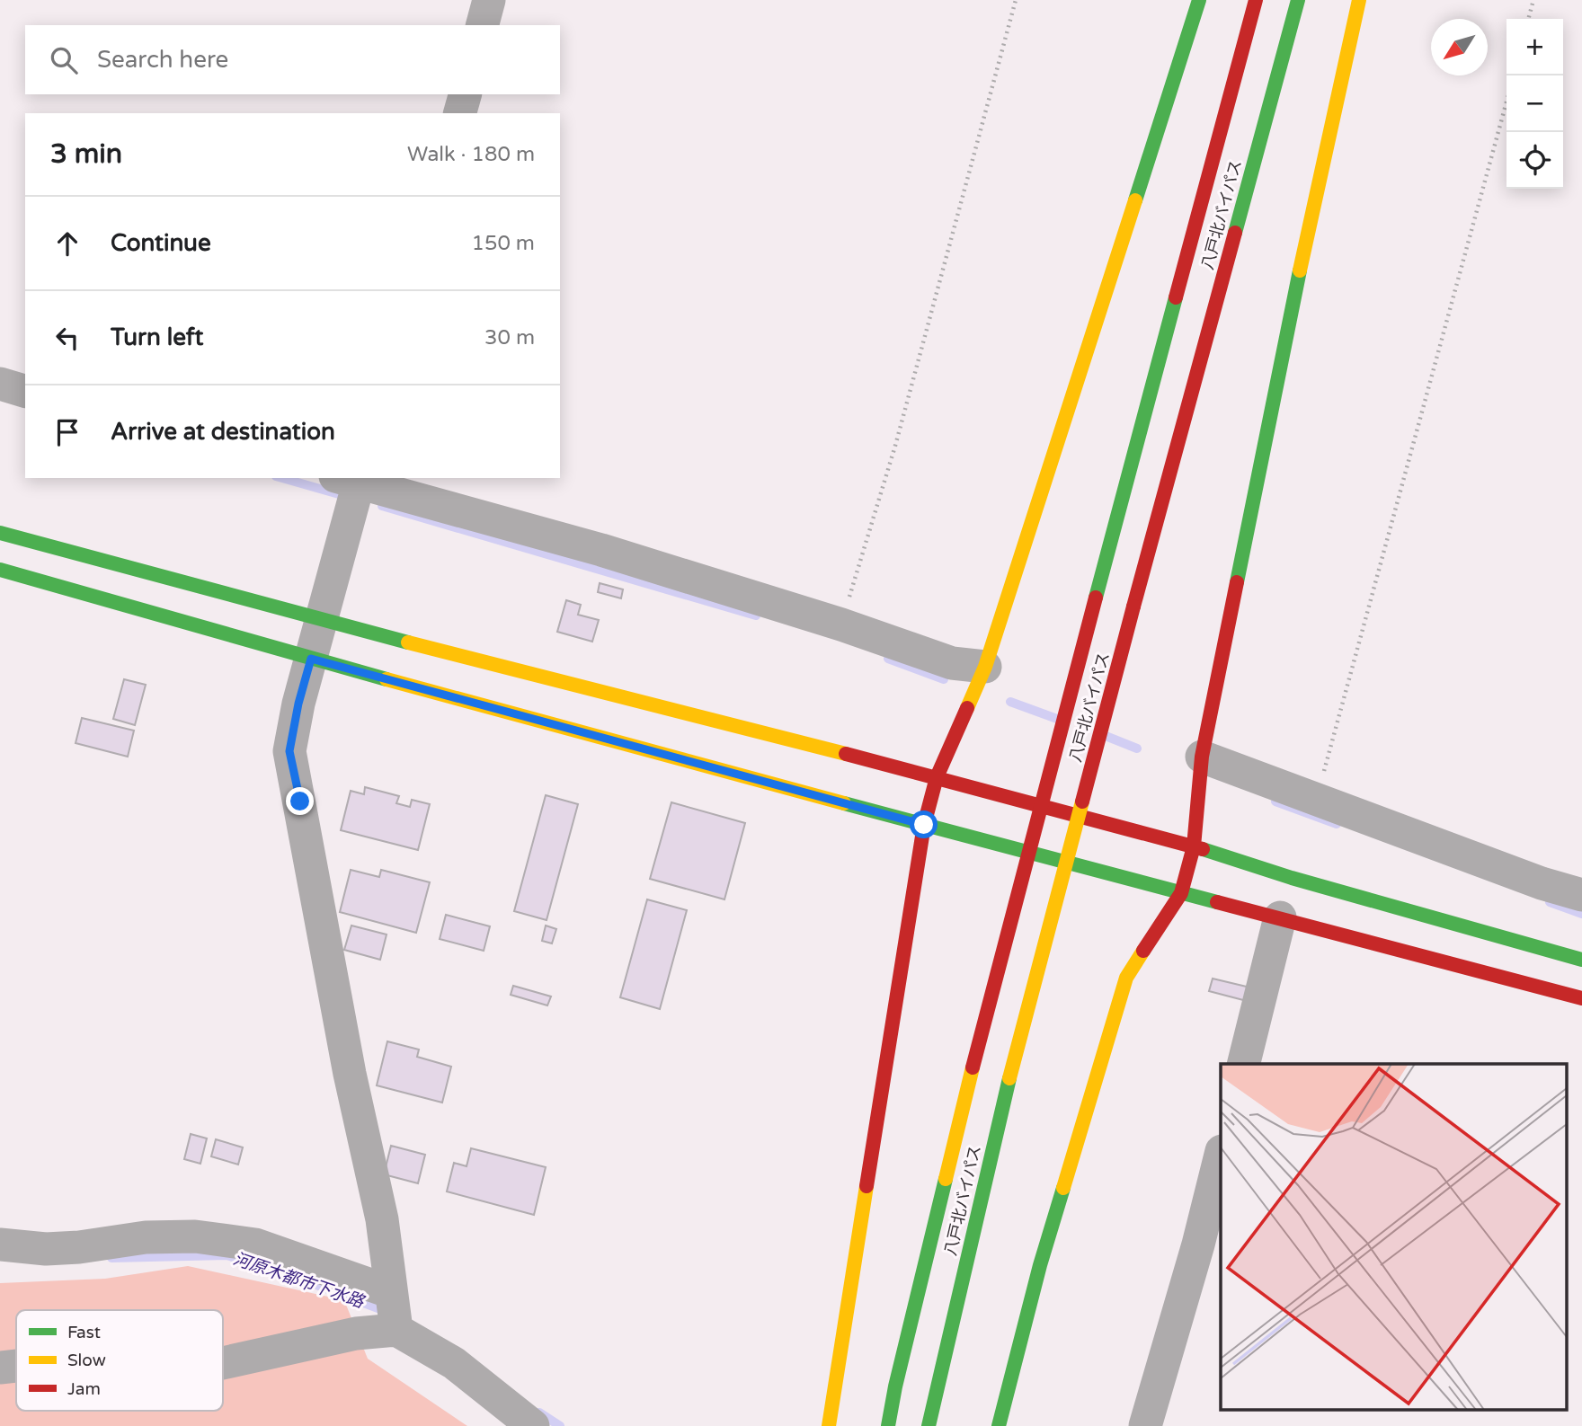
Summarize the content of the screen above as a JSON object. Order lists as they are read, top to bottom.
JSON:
{
  "streets": {
    "main road": ["八戸北バイパス"]
  },
  "water": ["河原木都市下水路"],
  "legend": ["Fast", "Slow", "Jam"],
  "north": "bottom left",
  "page": {
    "map_buttons": ["+", "−"],
    "search": "Search here",
    "heading": ["3 min", "Walk · 180 m"],
    "list": [
      ["Continue", "150 m"],
      ["Turn left", "30 m"],
      "Arrive at destination"
    ]
  }
}
